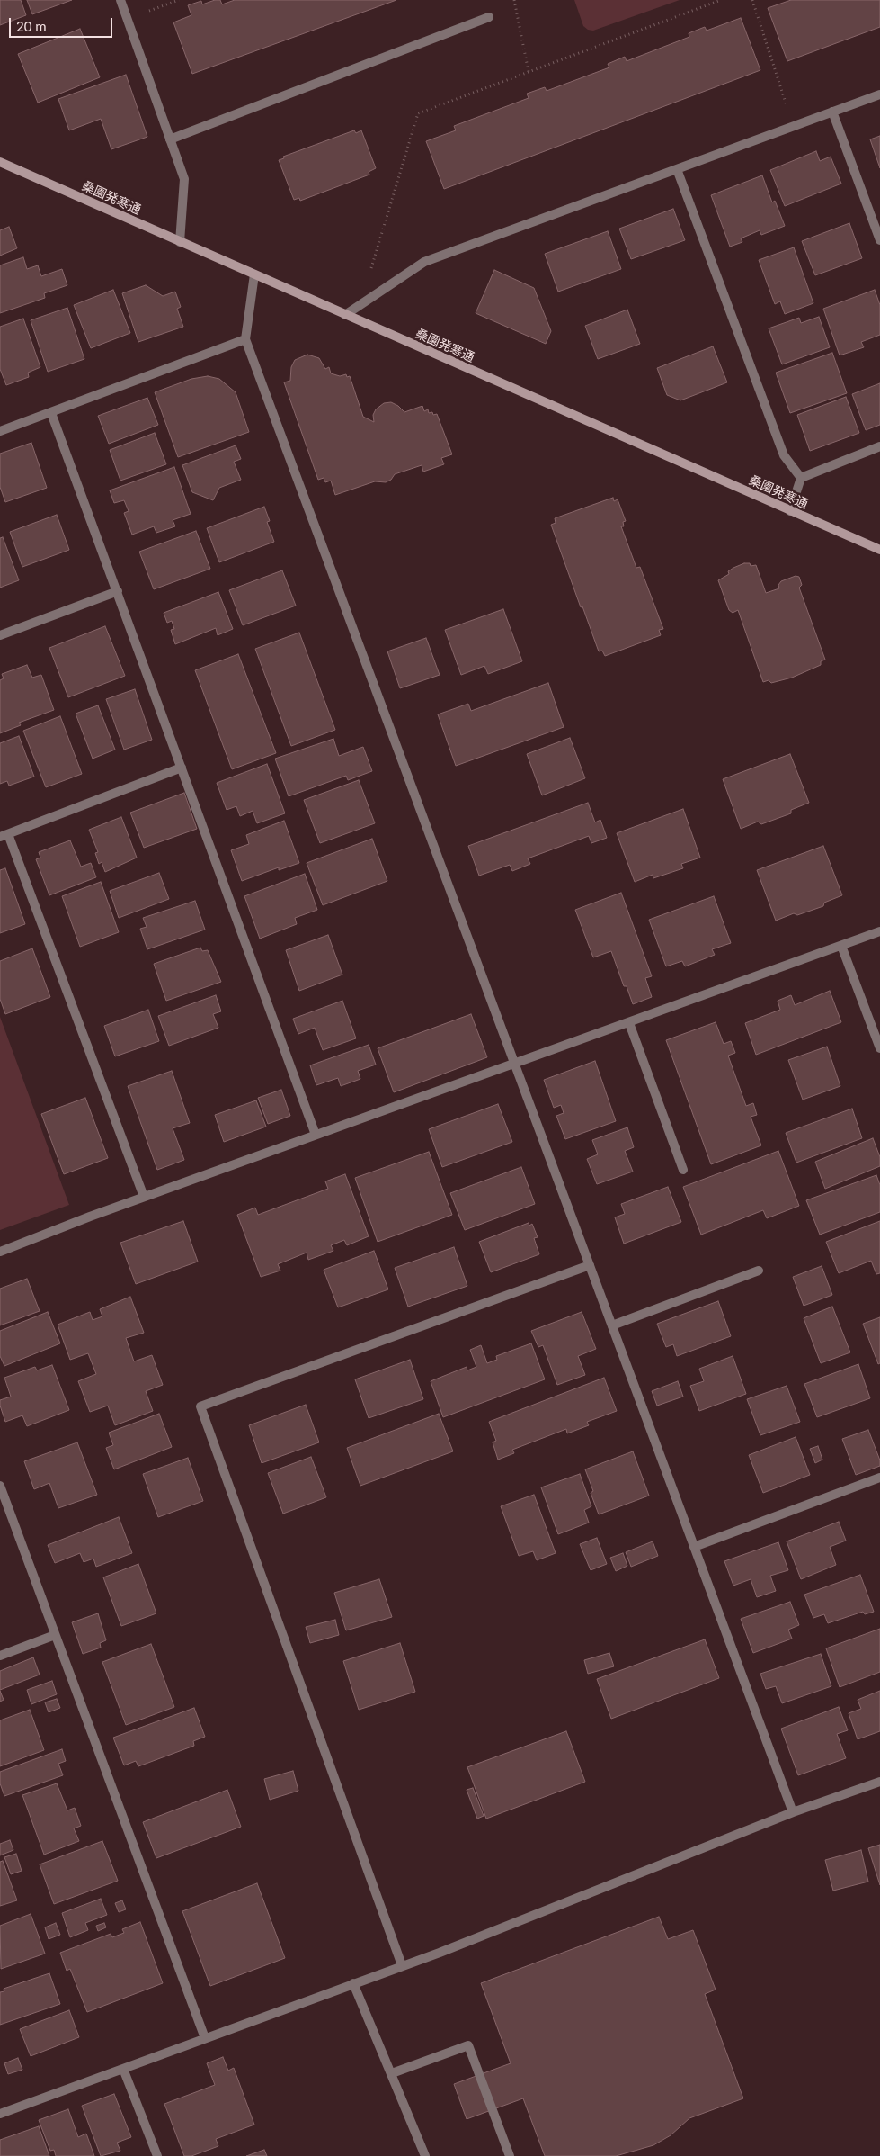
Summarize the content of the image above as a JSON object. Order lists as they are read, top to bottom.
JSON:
{
  "streets": {
    "street": ["桑園発寒通"]
  },
  "scale_bar": "20 m"
}
